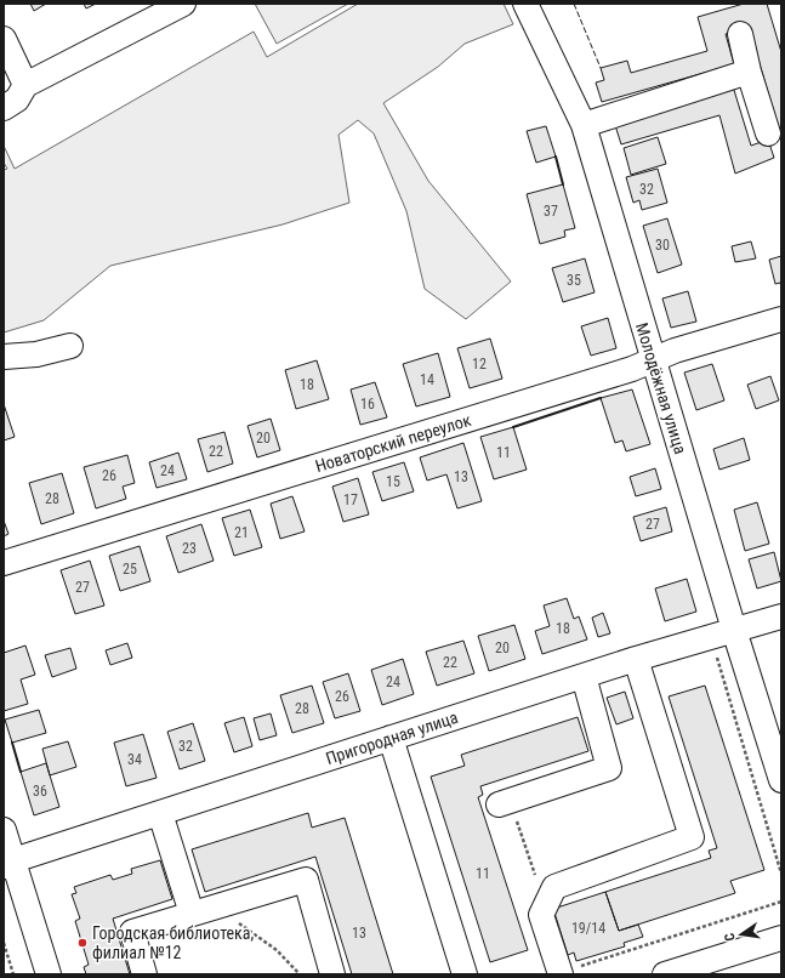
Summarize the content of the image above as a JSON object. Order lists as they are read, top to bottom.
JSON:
{
  "streets": {
    "street": ["Молодёжная улица", "Новаторский переулок", "Пригородная улица"]
  },
  "crossings": [
    ["Молодёжная улица", "Новаторский переулок"],
    ["Молодёжная улица", "Пригородная улица"]
  ],
  "places": ["Городская библиотека, филиал №12"],
  "house_numbers": [
    "32",
    "37",
    "30",
    "35",
    "12",
    "14",
    "18",
    "16",
    "20",
    "22",
    "11",
    "24",
    "26",
    "13",
    "15",
    "28",
    "17",
    "27",
    "21",
    "23",
    "25",
    "27",
    "18",
    "20",
    "22",
    "24",
    "26",
    "28",
    "32",
    "34",
    "36",
    "11",
    "19/14",
    "13"
  ],
  "north": "left"
}
